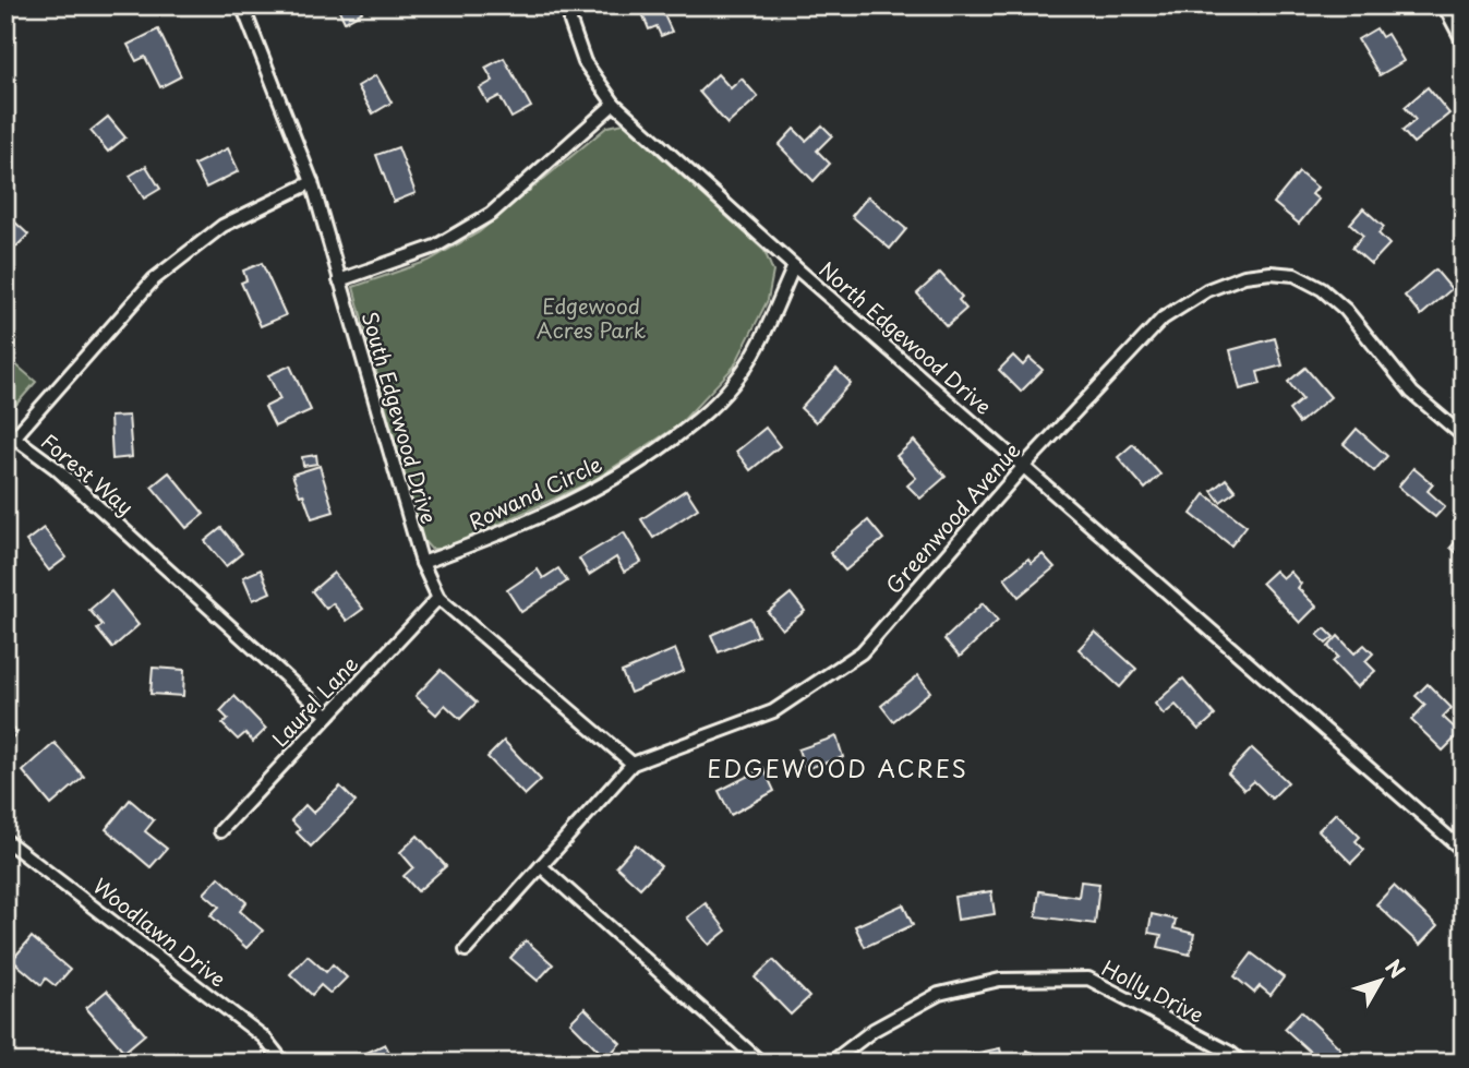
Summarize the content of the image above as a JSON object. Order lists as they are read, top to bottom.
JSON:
{
  "streets": {
    "street": [
      "North Edgewood Drive",
      "South Edgewood Drive",
      "Forest Way",
      "Rowand Circle",
      "Greenwood Avenue",
      "Laurel Lane",
      "Woodlawn Drive",
      "Holly Drive"
    ]
  },
  "crossings": [
    ["North Edgewood Drive", "Rowand Circle"],
    ["North Edgewood Drive", "Greenwood Avenue"],
    ["South Edgewood Drive", "Forest Way"],
    ["South Edgewood Drive", "Rowand Circle"],
    ["South Edgewood Drive", "Greenwood Avenue"],
    ["South Edgewood Drive", "Laurel Lane"],
    ["Forest Way", "Laurel Lane"]
  ],
  "districts": ["EDGEWOOD ACRES"],
  "parks": ["Edgewood Acres Park"],
  "north": "top right"
}
